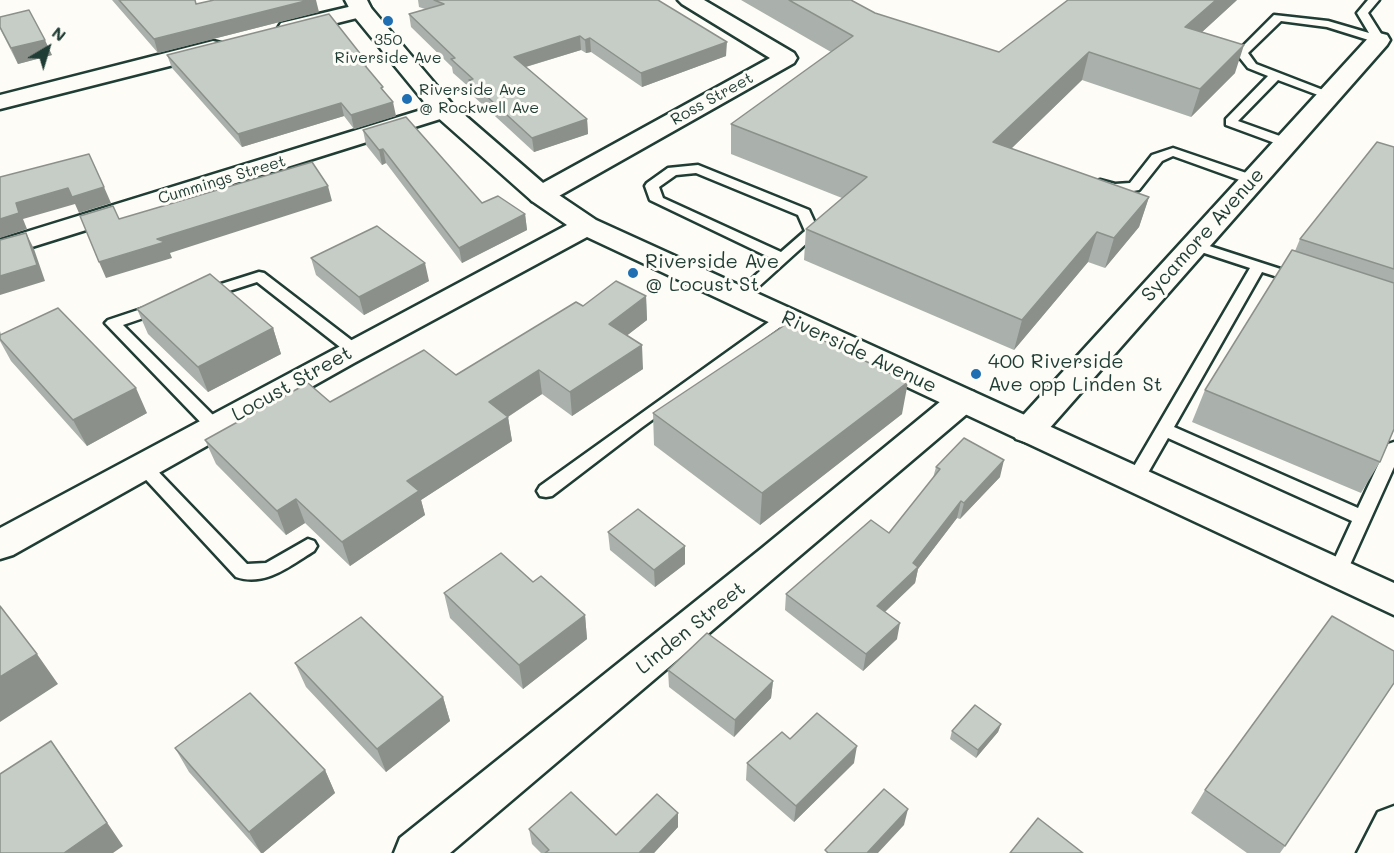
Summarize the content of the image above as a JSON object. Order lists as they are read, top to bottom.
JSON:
{
  "streets": {
    "street": [
      "Ross Street",
      "Cummings Street",
      "Sycamore Avenue",
      "Riverside Avenue",
      "Locust Street",
      "Linden Street"
    ]
  },
  "crossings": [
    ["Ross Street", "Riverside Avenue"],
    ["Cummings Street", "Riverside Avenue"],
    ["Sycamore Avenue", "Riverside Avenue"],
    ["Riverside Avenue", "Locust Street"],
    ["Riverside Avenue", "Linden Street"]
  ],
  "places": [
    "350 Riverside Ave",
    "Riverside Ave @ Rockwell Ave",
    "Riverside Ave @ Locust St",
    "400 Riverside Ave opp Linden St"
  ],
  "north": "top right"
}
